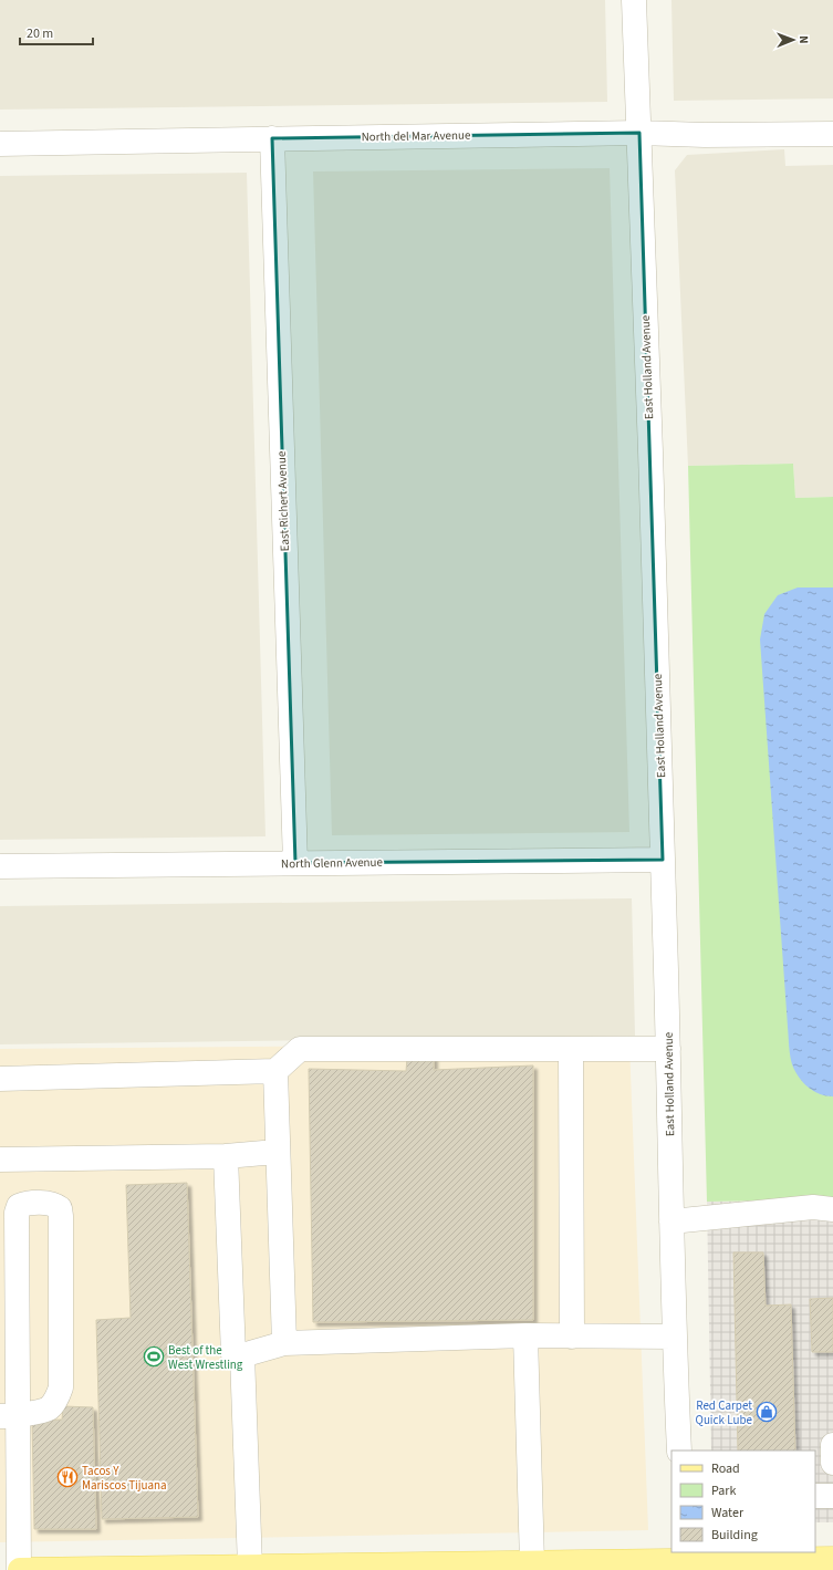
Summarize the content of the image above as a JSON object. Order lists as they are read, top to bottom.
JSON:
{
  "streets": {
    "street": [
      "North del Mar Avenue",
      "East Holland Avenue",
      "East Richert Avenue",
      "North Glenn Avenue"
    ]
  },
  "crossings": [
    ["North del Mar Avenue", "East Holland Avenue"],
    ["North del Mar Avenue", "East Richert Avenue"],
    ["East Holland Avenue", "North Glenn Avenue"],
    ["East Richert Avenue", "North Glenn Avenue"]
  ],
  "places": {
    "sports": ["Best of the West Wrestling"],
    "shop": ["Red Carpet Quick Lube"],
    "restaurant": ["Tacos Y Mariscos Tijuana"]
  },
  "legend": [
    "Road",
    "Park",
    "Water",
    "Building"
  ],
  "scale_bar": "20 m",
  "north": "right"
}
